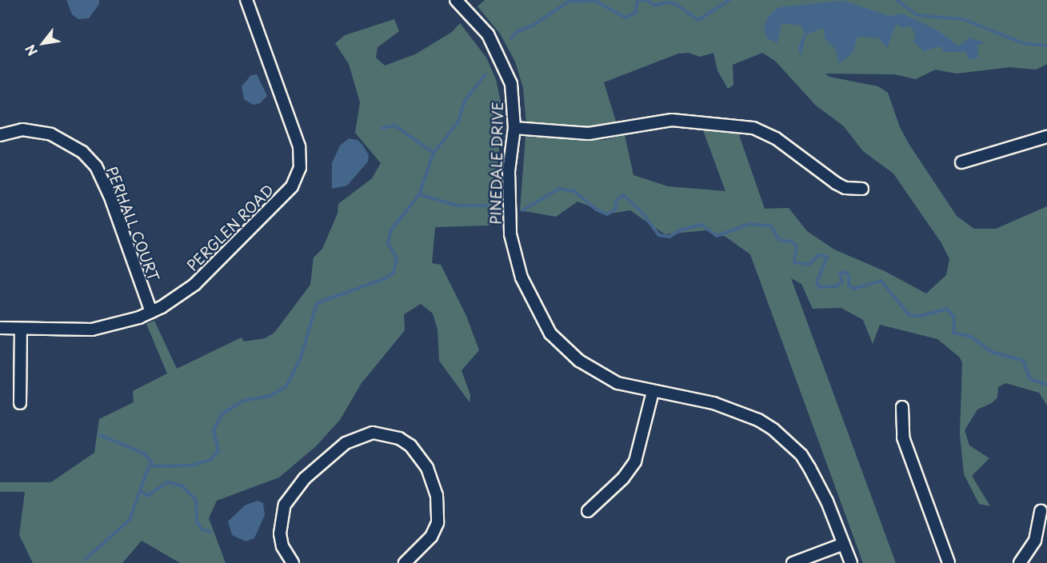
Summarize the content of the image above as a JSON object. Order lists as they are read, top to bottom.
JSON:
{
  "streets": {
    "street": ["PINEDALE DRIVE", "PERHALL COURT", "PERGLEN ROAD"]
  },
  "crossings": [
    ["PERHALL COURT", "PERGLEN ROAD"]
  ],
  "north": "bottom left"
}
